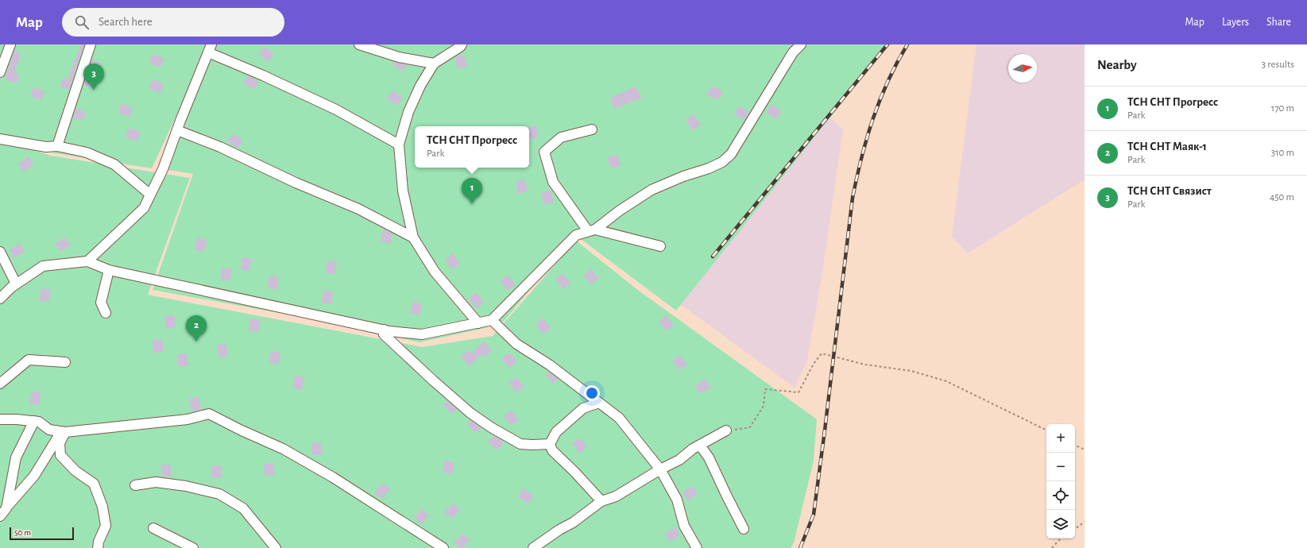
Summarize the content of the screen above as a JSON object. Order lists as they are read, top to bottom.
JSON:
{
  "scale_bar": "50 m",
  "north": "right",
  "page": {
    "header": "Map",
    "search": "Search here",
    "nav": ["Map", "Layers", "Share"],
    "heading": ["Nearby", "3 results"],
    "pins": ["3", "1", "2"],
    "list": [
      {
        "mark": "1",
        "name": "ТСН СНТ Прогресс",
        "note": "Park",
        "value": "170 m"
      },
      {
        "mark": "2",
        "name": "ТСН СНТ Маяк-1",
        "note": "Park",
        "value": "310 m"
      },
      {
        "mark": "3",
        "name": "ТСН СНТ Связист",
        "note": "Park",
        "value": "450 m"
      }
    ],
    "popup": ["ТСН СНТ Прогресс", "Park"],
    "map_buttons": ["+", "−"],
    "scale": "50 m"
  }
}
